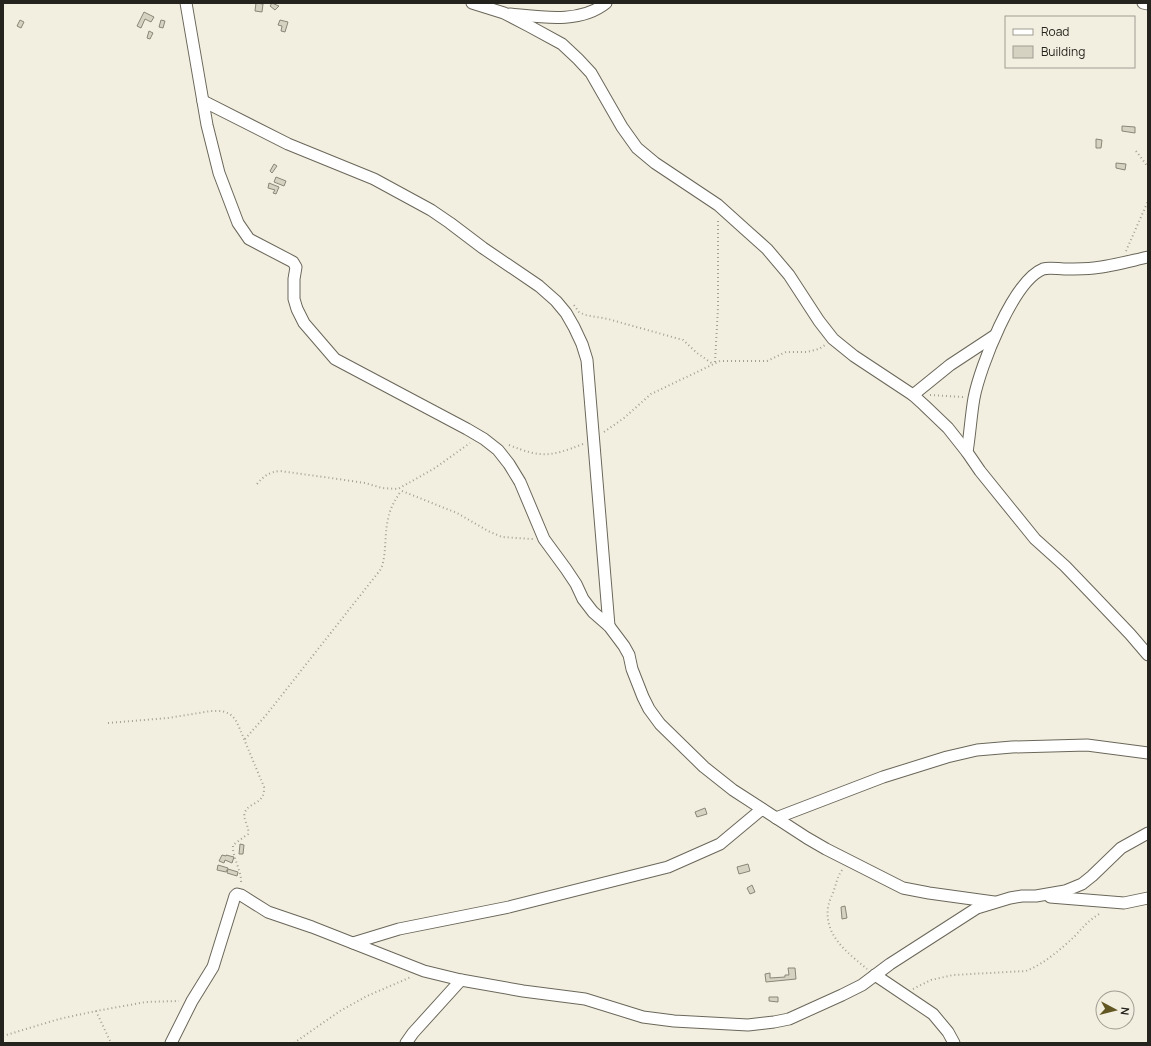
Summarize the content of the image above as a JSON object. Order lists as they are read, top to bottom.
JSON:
{
  "legend": ["Road", "Building"],
  "north": "right"
}
